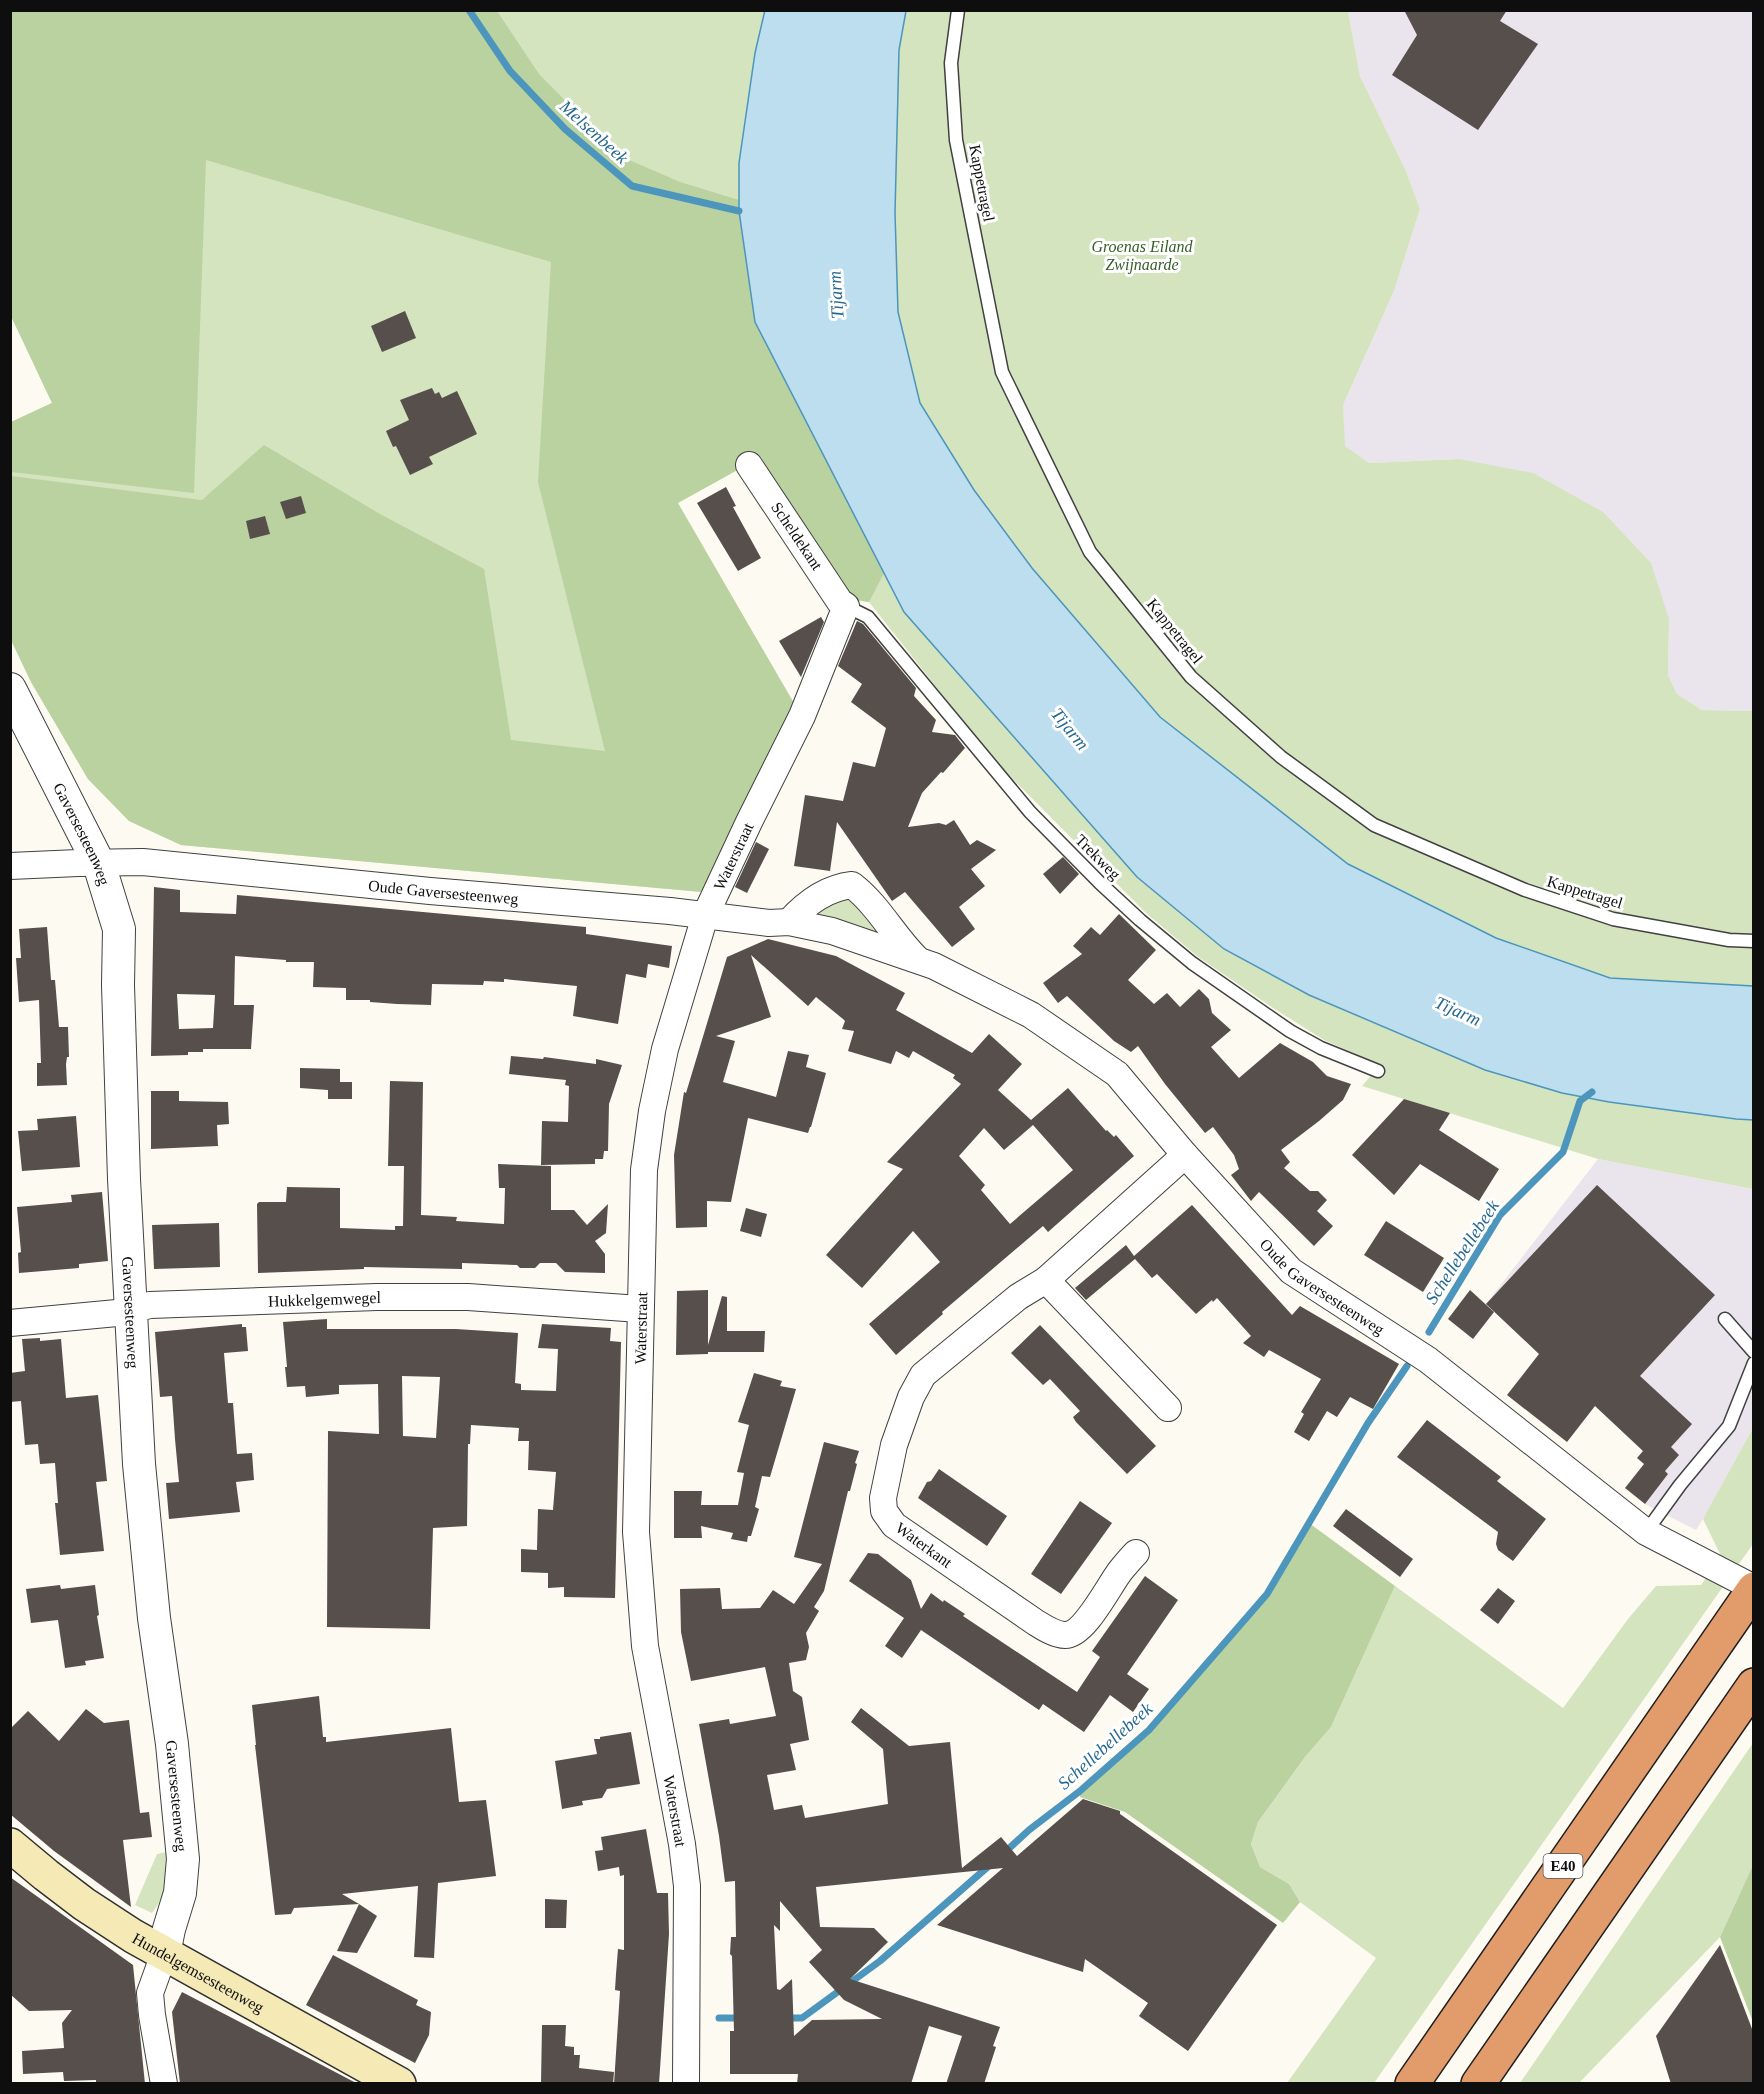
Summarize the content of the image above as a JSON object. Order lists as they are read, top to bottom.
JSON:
{
  "streets": {
    "highway": ["E40"],
    "main road": ["Hundelgemsesteenweg"],
    "street": [
      "Scheldekant",
      "Gaversesteenweg",
      "Waterstraat",
      "Oude Gaversesteenweg",
      "Hukkelgemwegel",
      "Waterkant"
    ],
    "lane": ["Kappetragel", "Trekweg"]
  },
  "crossings": [
    ["Scheldekant", "Waterstraat"],
    ["Scheldekant", "Trekweg"],
    ["Gaversesteenweg", "Oude Gaversesteenweg"],
    ["Gaversesteenweg", "Hukkelgemwegel"],
    ["Gaversesteenweg", "Hundelgemsesteenweg"],
    ["Waterstraat", "Trekweg"],
    ["Waterstraat", "Oude Gaversesteenweg"],
    ["Waterstraat", "Hukkelgemwegel"],
    ["Oude Gaversesteenweg", "Waterkant"],
    ["Oude Gaversesteenweg", "E40"]
  ],
  "water": ["Melsenbeek", "Tijarm", "Schellebellebeek"],
  "parks": ["Groenas Eiland Zwijnaarde"]
}
